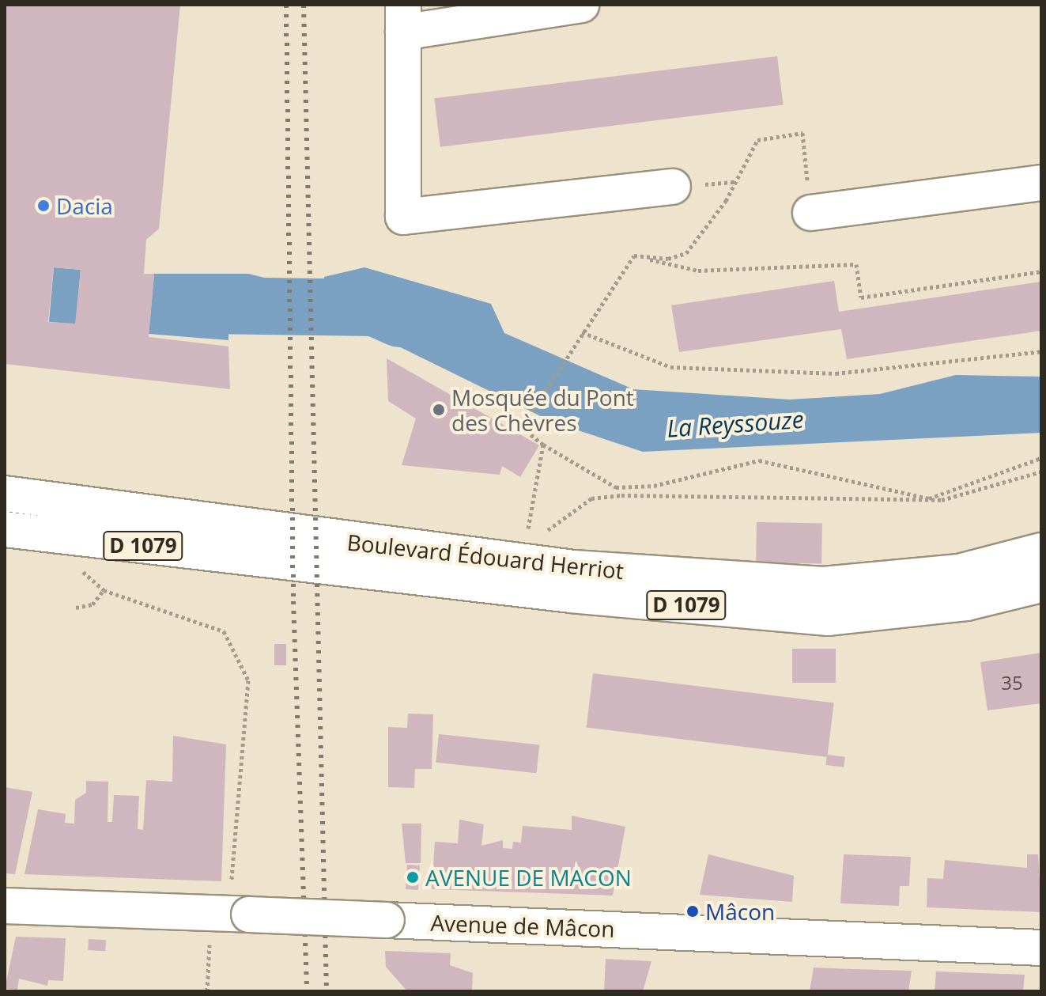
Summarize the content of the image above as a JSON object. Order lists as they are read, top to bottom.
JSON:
{
  "streets": {
    "main road": ["D 1079", "Boulevard Édouard Herriot", "Avenue de Mâcon"]
  },
  "water": ["La Reyssouze"],
  "places": [
    "Dacia",
    "Mosquée du Pont des Chèvres",
    "AVENUE DE MACON",
    "Mâcon"
  ],
  "house_numbers": ["35"]
}
